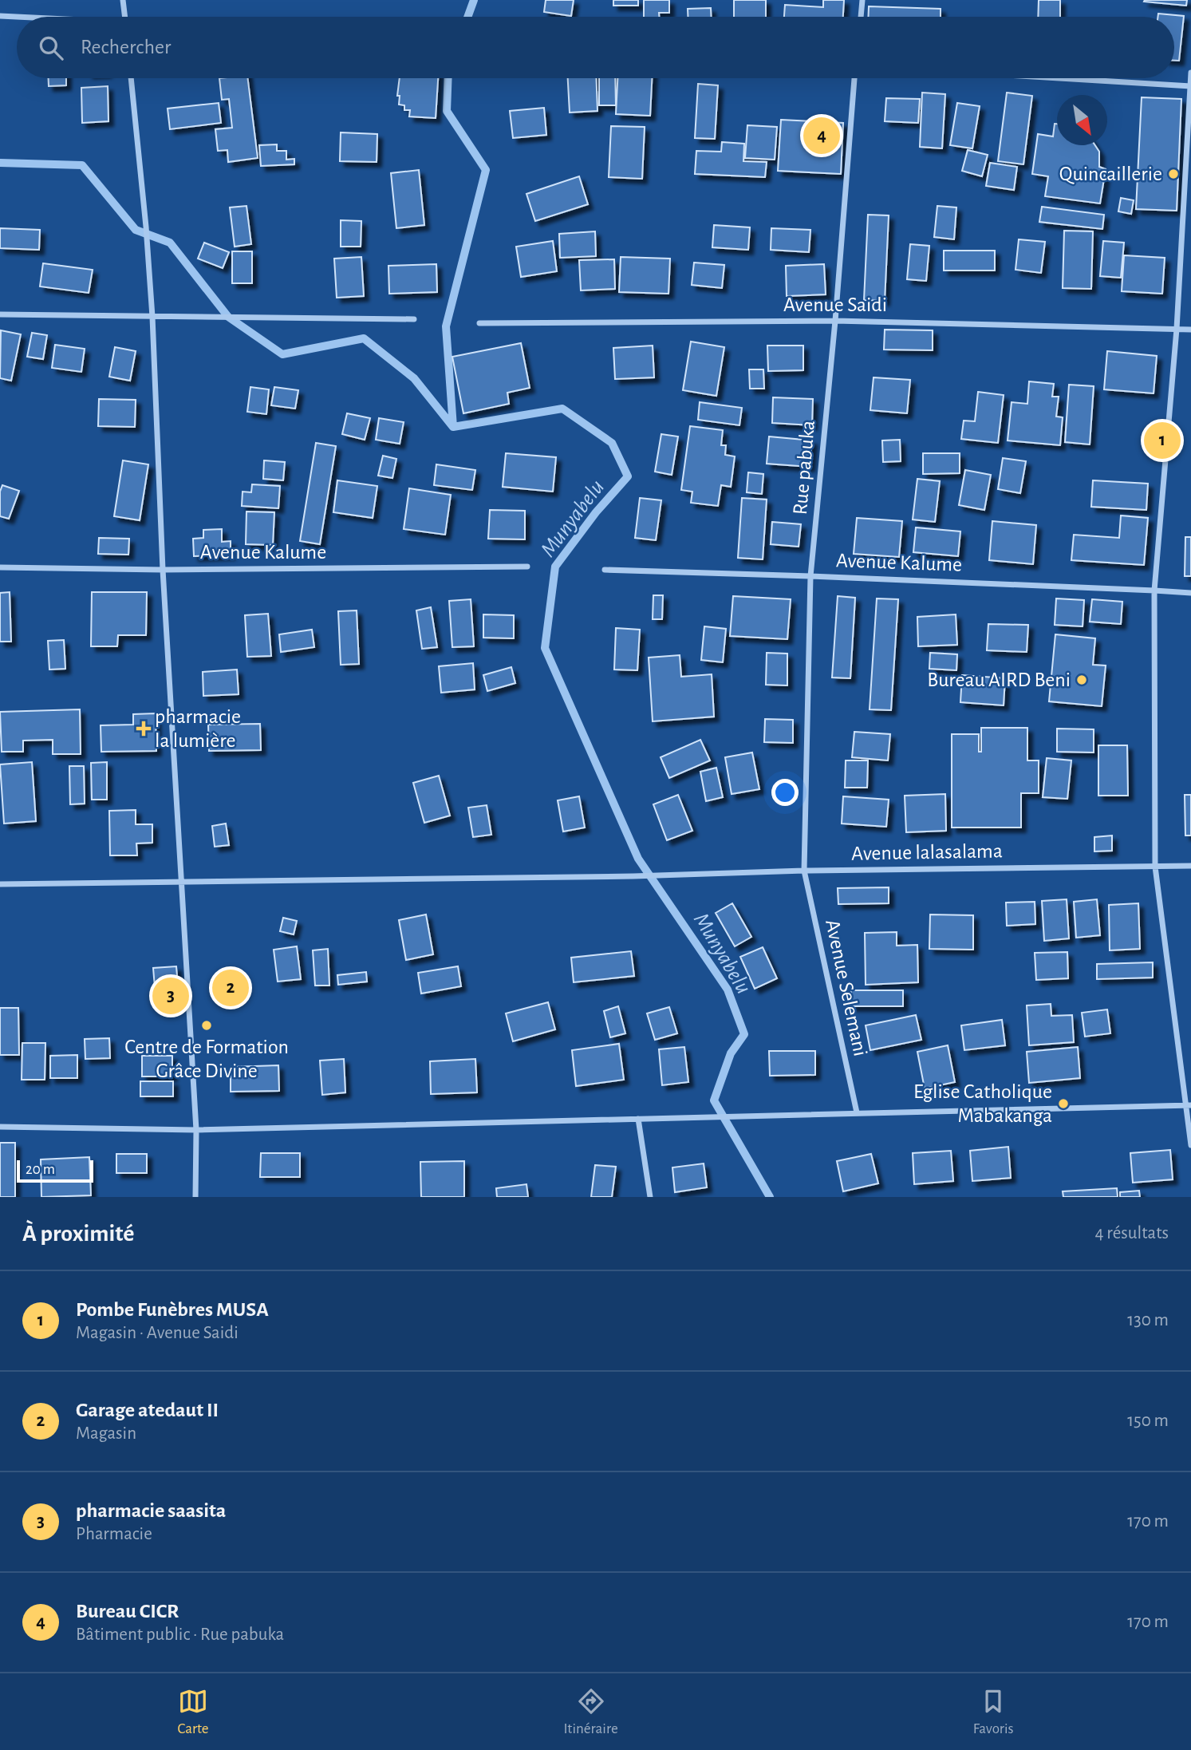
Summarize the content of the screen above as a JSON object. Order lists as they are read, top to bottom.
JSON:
{
  "streets": {
    "street": [
      "Avenue Saidi",
      "Rue pabuka",
      "Avenue Kalume",
      "Avenue lalasalama",
      "Avenue Selemani"
    ]
  },
  "crossings": [
    ["Avenue Saidi", "Rue pabuka"],
    ["Rue pabuka", "Avenue Kalume"],
    ["Rue pabuka", "Avenue lalasalama"],
    ["Rue pabuka", "Avenue Selemani"],
    ["Avenue lalasalama", "Avenue Selemani"]
  ],
  "water": ["Munyabelu"],
  "places": {
    "other": [
      "Quincaillerie",
      "Bureau AIRD Beni",
      "Centre de Formation Grâce Divine",
      "Eglise Catholique Mabakanga"
    ],
    "health": ["pharmacie la lumière"]
  },
  "scale_bar": "20 m",
  "north": "bottom right",
  "page": {
    "search": "Rechercher",
    "pins": [
      "4",
      "1",
      "2",
      "3"
    ],
    "scale": "20 m",
    "heading": ["À proximité", "4 résultats"],
    "list": [
      {
        "mark": "1",
        "name": "Pombe Funèbres MUSA",
        "note": "Magasin · Avenue Saidi",
        "value": "130 m"
      },
      {
        "mark": "2",
        "name": "Garage atedaut II",
        "note": "Magasin",
        "value": "150 m"
      },
      {
        "mark": "3",
        "name": "pharmacie saasita",
        "note": "Pharmacie",
        "value": "170 m"
      },
      {
        "mark": "4",
        "name": "Bureau CICR",
        "note": "Bâtiment public · Rue pabuka",
        "value": "170 m"
      }
    ],
    "nav": ["Carte", "Itinéraire", "Favoris"]
  }
}
